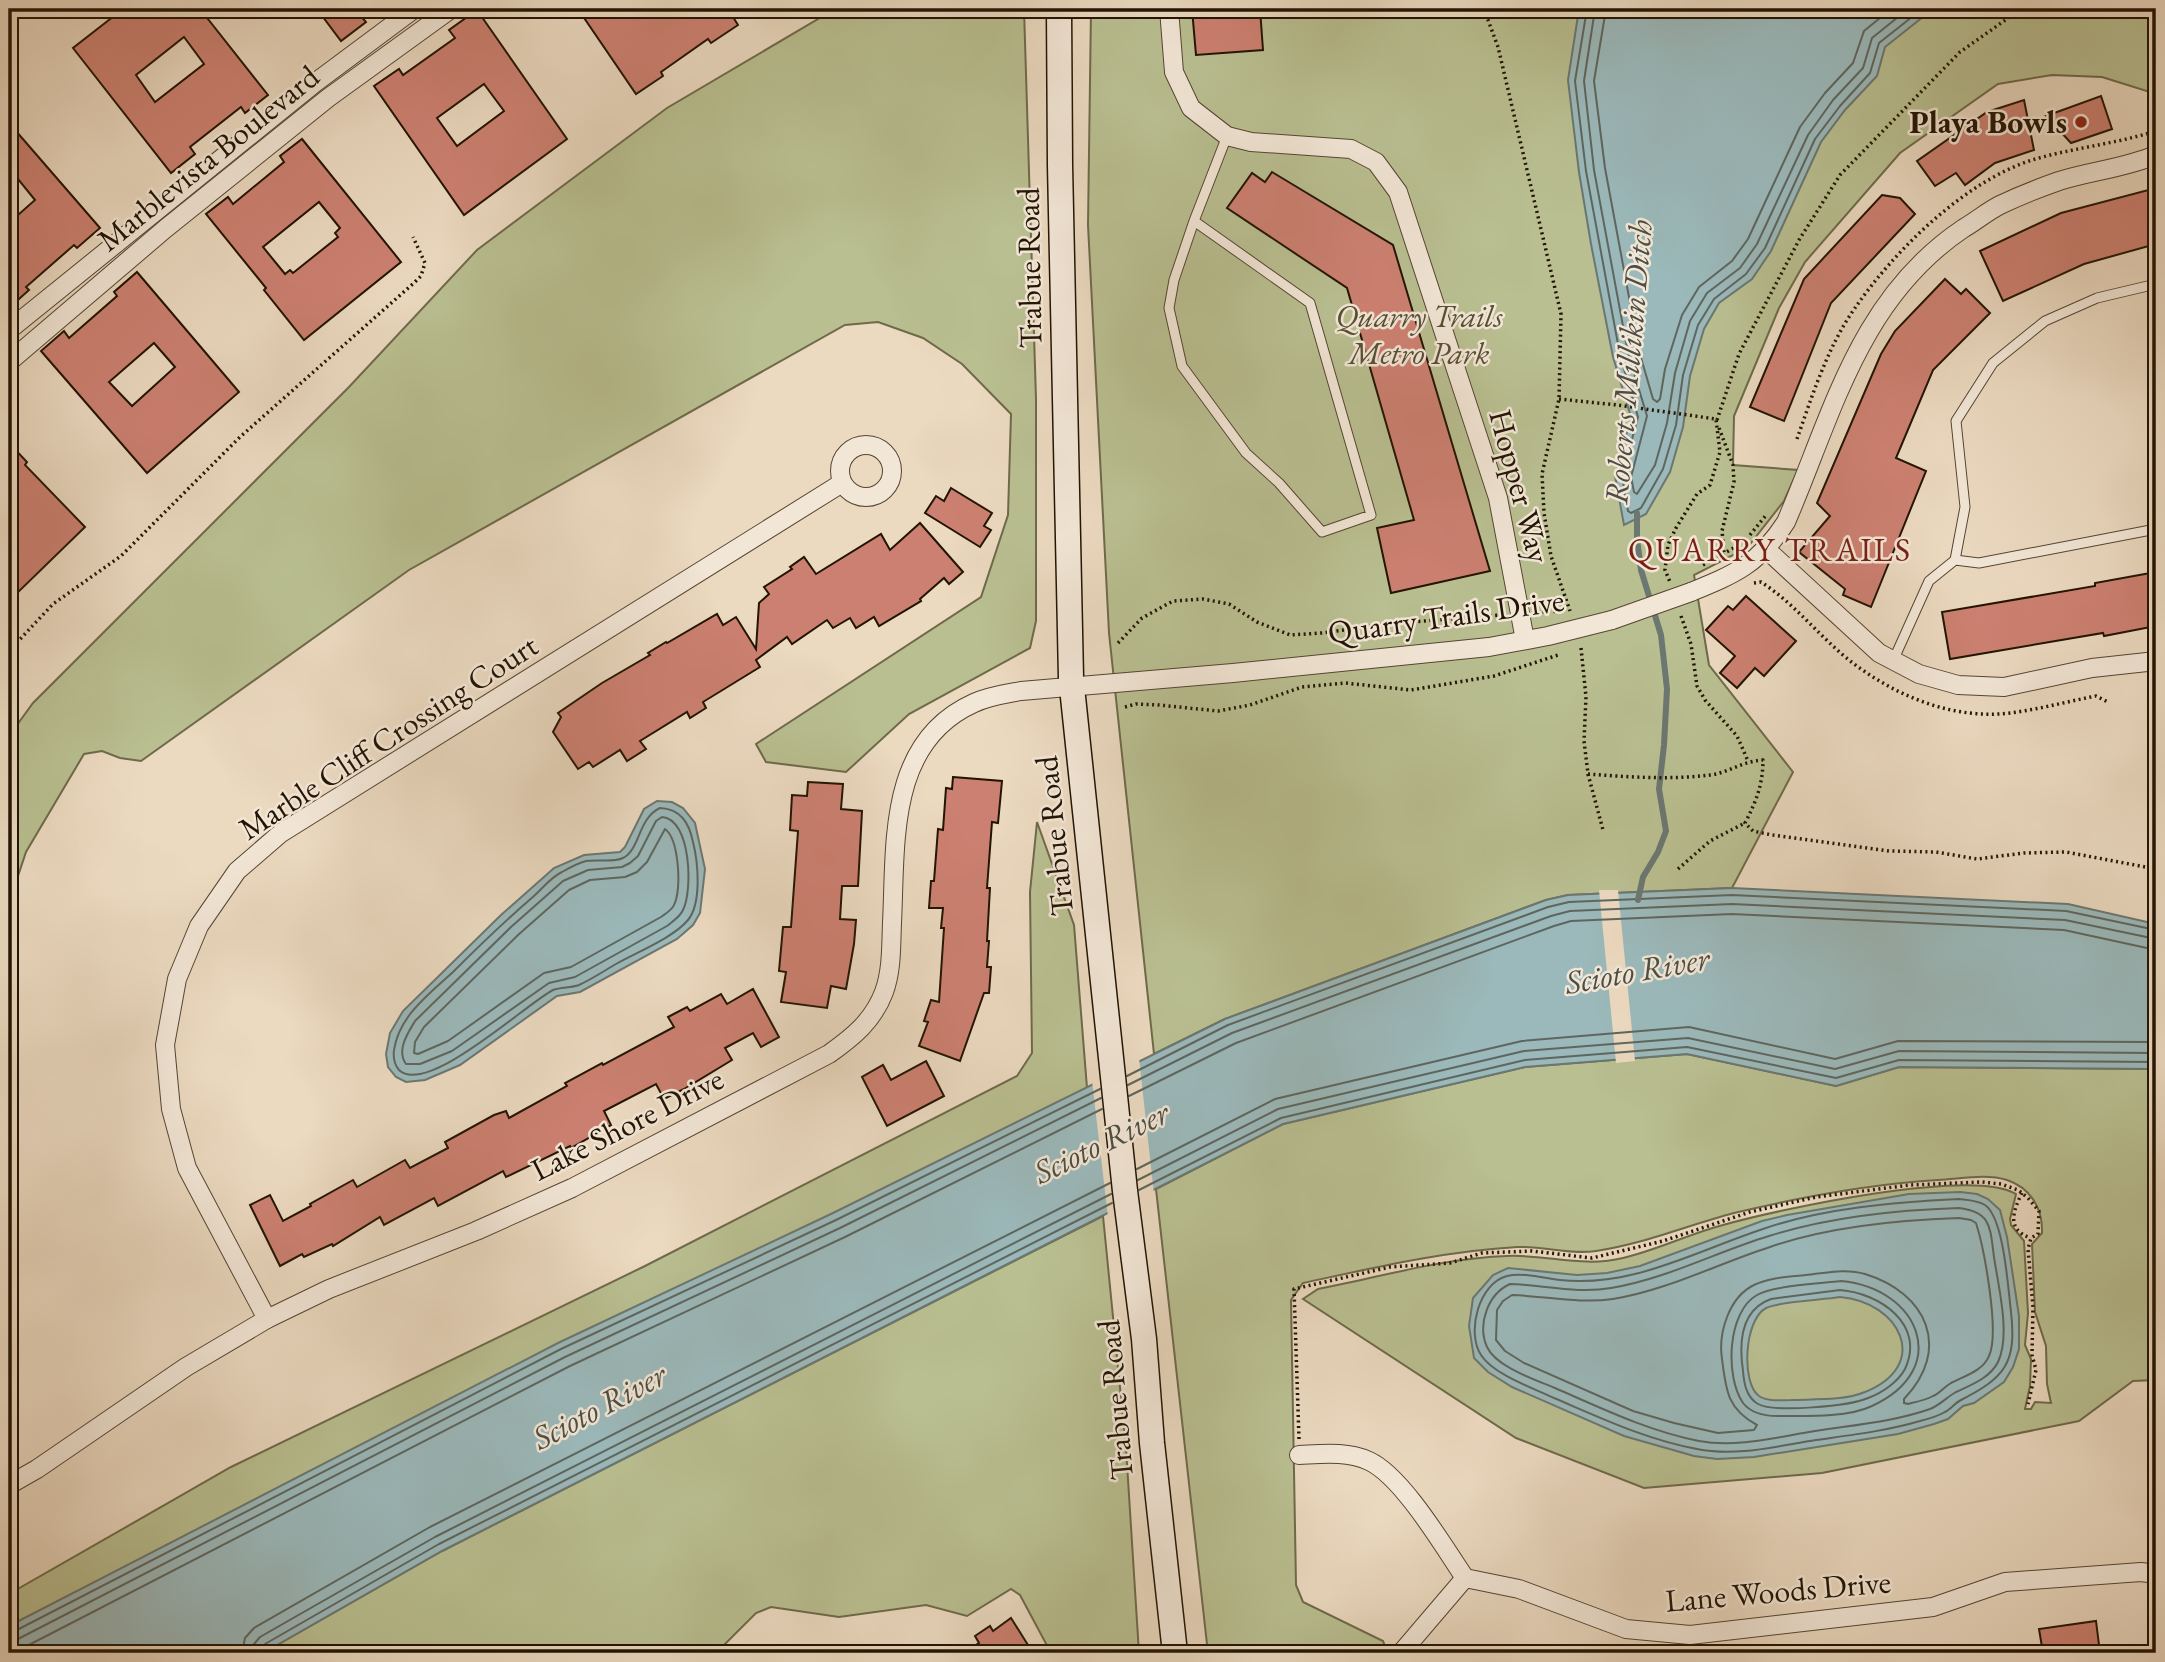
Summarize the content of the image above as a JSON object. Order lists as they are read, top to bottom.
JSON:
{
  "streets": {
    "main road": ["Trabue Road"],
    "street": [
      "Marblevista Boulevard",
      "Hopper Way",
      "Quarry Trails Drive",
      "Marble Cliff Crossing Court",
      "Lake Shore Drive",
      "Lane Woods Drive"
    ]
  },
  "crossings": [
    ["Trabue Road", "Quarry Trails Drive"],
    ["Trabue Road", "Lake Shore Drive"],
    ["Hopper Way", "Quarry Trails Drive"],
    ["Quarry Trails Drive", "Lake Shore Drive"],
    ["Marble Cliff Crossing Court", "Lake Shore Drive"]
  ],
  "districts": ["QUARRY TRAILS"],
  "water": ["Roberts Millikin Ditch", "Scioto River"],
  "parks": ["Quarry Trails Metro Park"],
  "places": ["Playa Bowls"]
}
